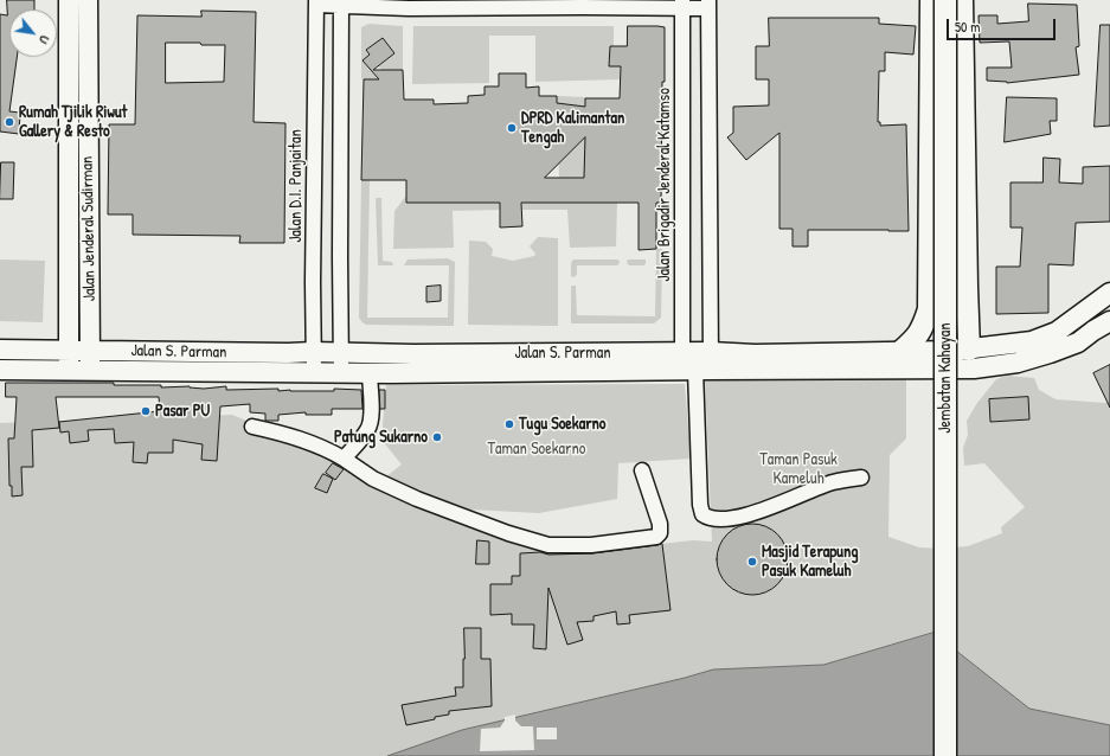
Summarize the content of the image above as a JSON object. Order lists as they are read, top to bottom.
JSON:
{
  "streets": {
    "highway": ["Jembatan Kahayan"],
    "main road": ["Jalan Jenderal Sudirman", "Jalan S. Parman"],
    "street": ["Jalan Brigadir Jenderal Katamso", "Jalan D.I. Panjaitan"]
  },
  "crossings": [
    ["Jalan Brigadir Jenderal Katamso", "Jalan S. Parman"],
    ["Jalan D.I. Panjaitan", "Jalan S. Parman"],
    ["Jalan Jenderal Sudirman", "Jalan S. Parman"]
  ],
  "parks": ["Taman Soekarno", "Taman Pasuk Kameluh"],
  "places": [
    "Rumah Tjilik Riwut Gallery & Resto",
    "DPRD Kalimantan Tengah",
    "Pasar PU",
    "Tugu Soekarno",
    "Patung Sukarno",
    "Masjid Terapung Pasuk Kameluh"
  ],
  "scale_bar": "50 m",
  "north": "bottom right"
}
